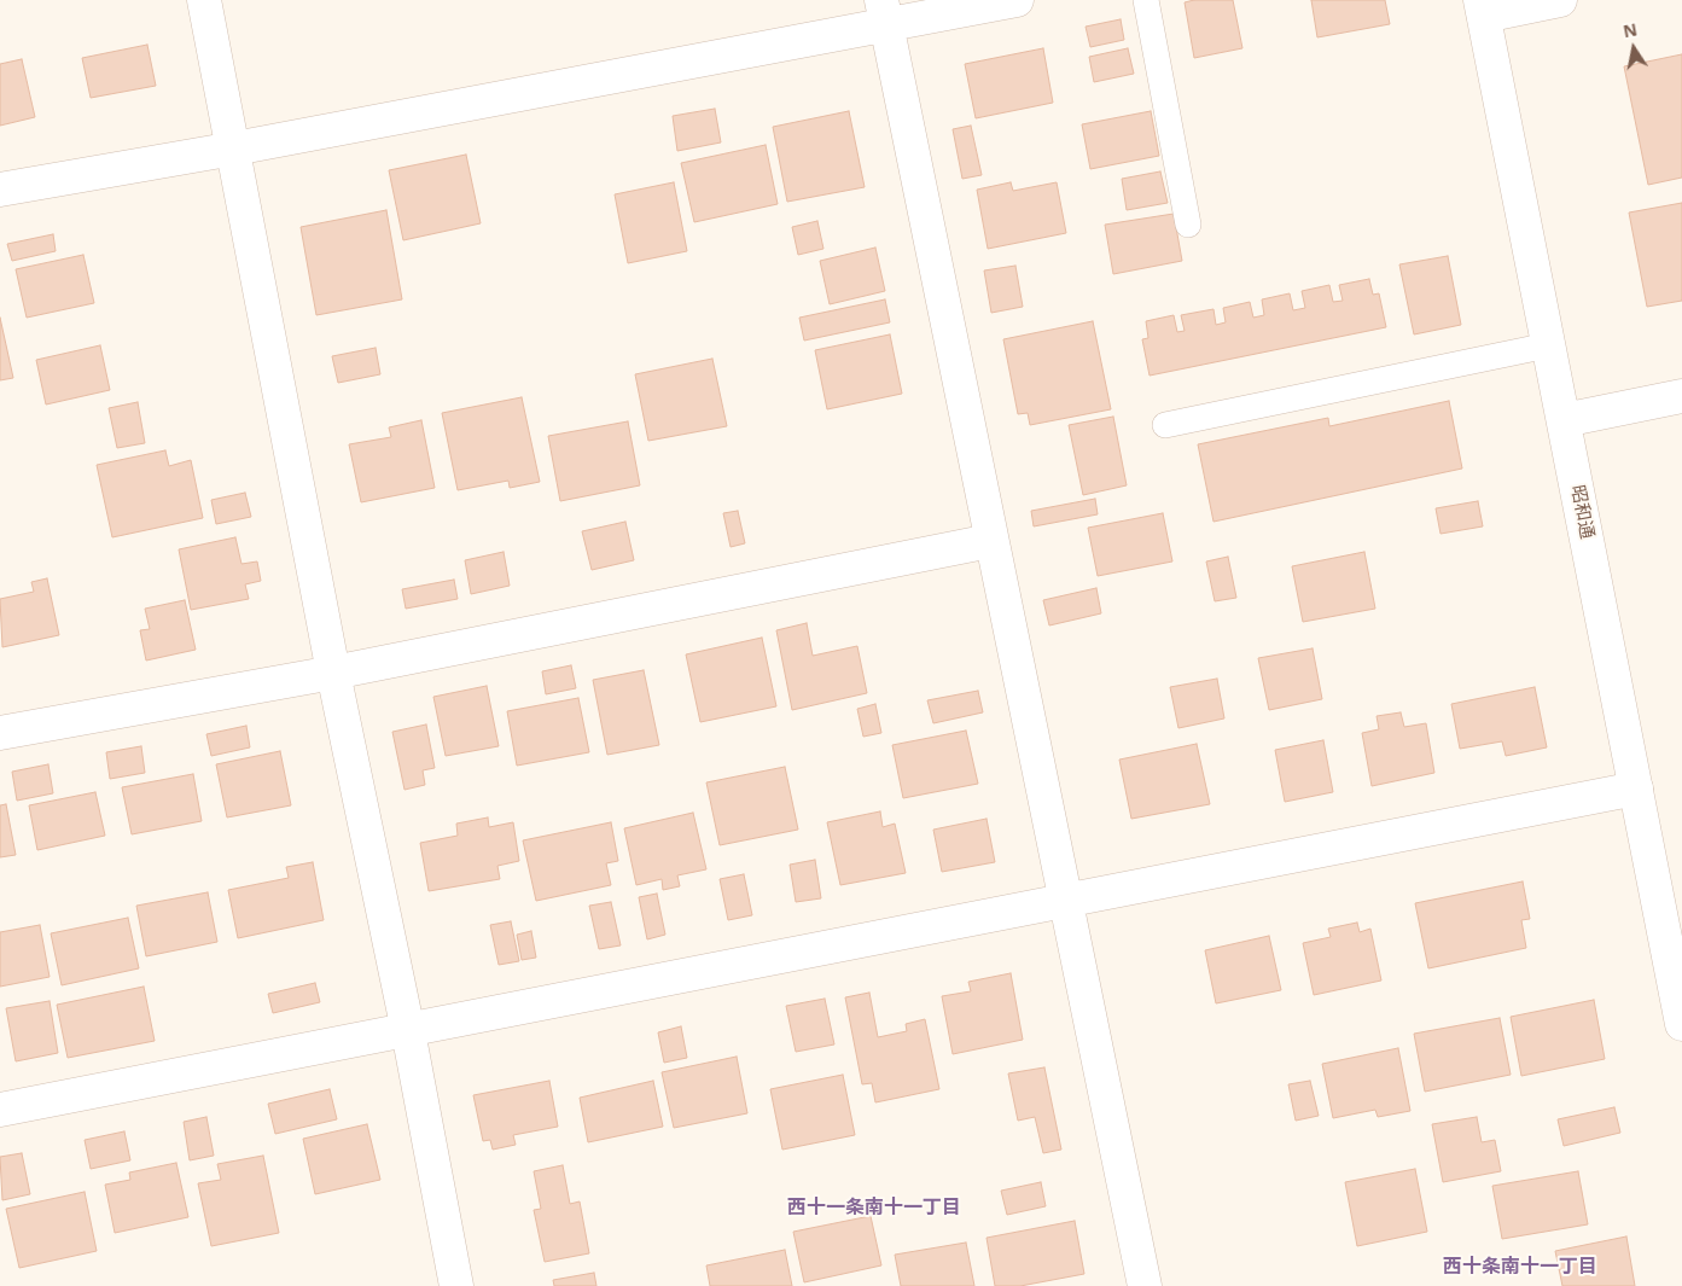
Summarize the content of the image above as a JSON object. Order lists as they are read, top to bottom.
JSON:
{
  "streets": {
    "street": ["昭和通"]
  },
  "districts": ["西十一条南十一丁目", "西十条南十一丁目"],
  "north": "top"
}
